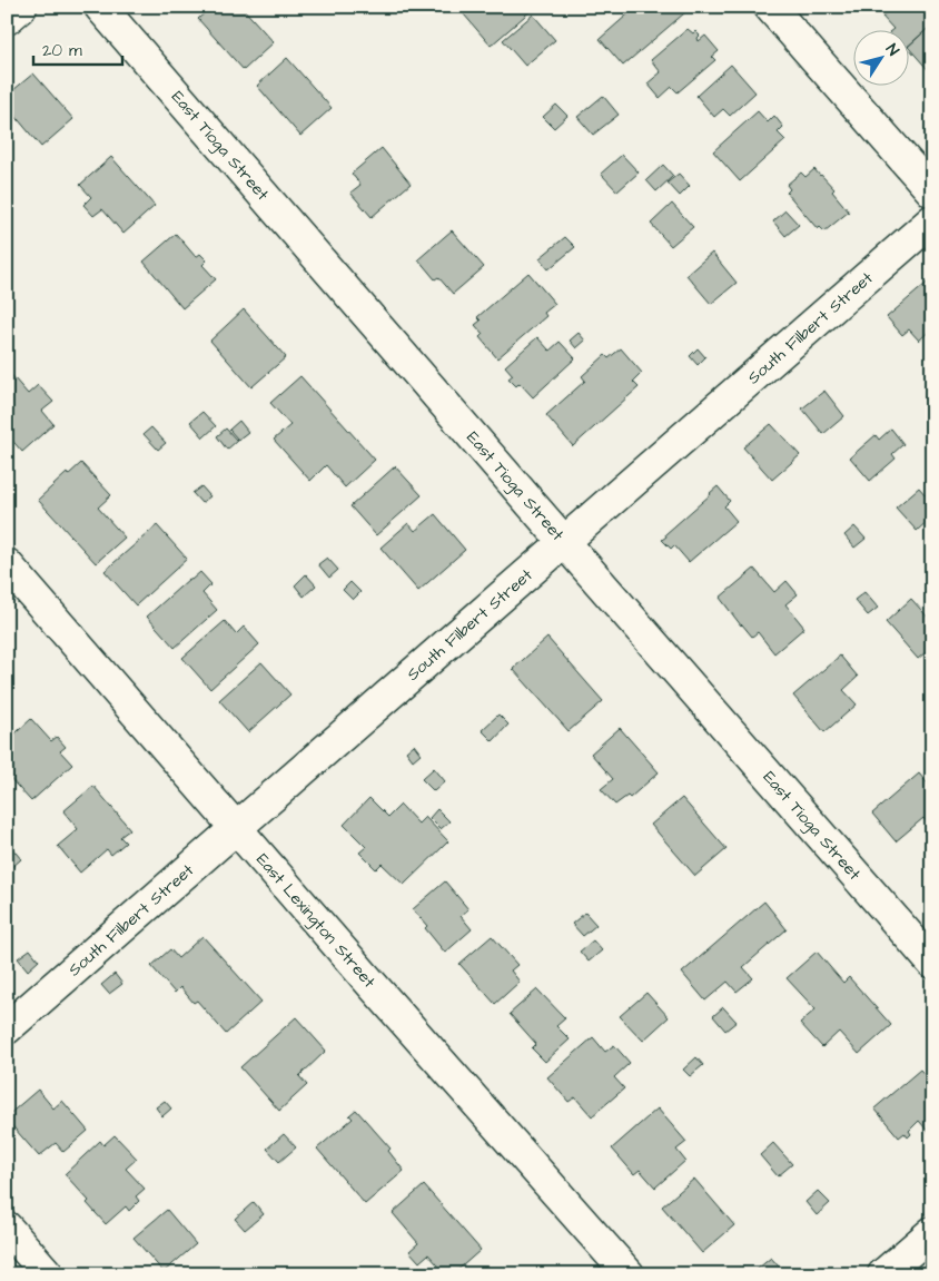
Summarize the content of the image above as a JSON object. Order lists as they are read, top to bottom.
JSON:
{
  "streets": {
    "street": ["East Tioga Street", "South Filbert Street", "East Lexington Street"]
  },
  "crossings": [
    ["East Tioga Street", "South Filbert Street"],
    ["South Filbert Street", "East Lexington Street"]
  ],
  "scale_bar": "20 m",
  "north": "top right"
}
